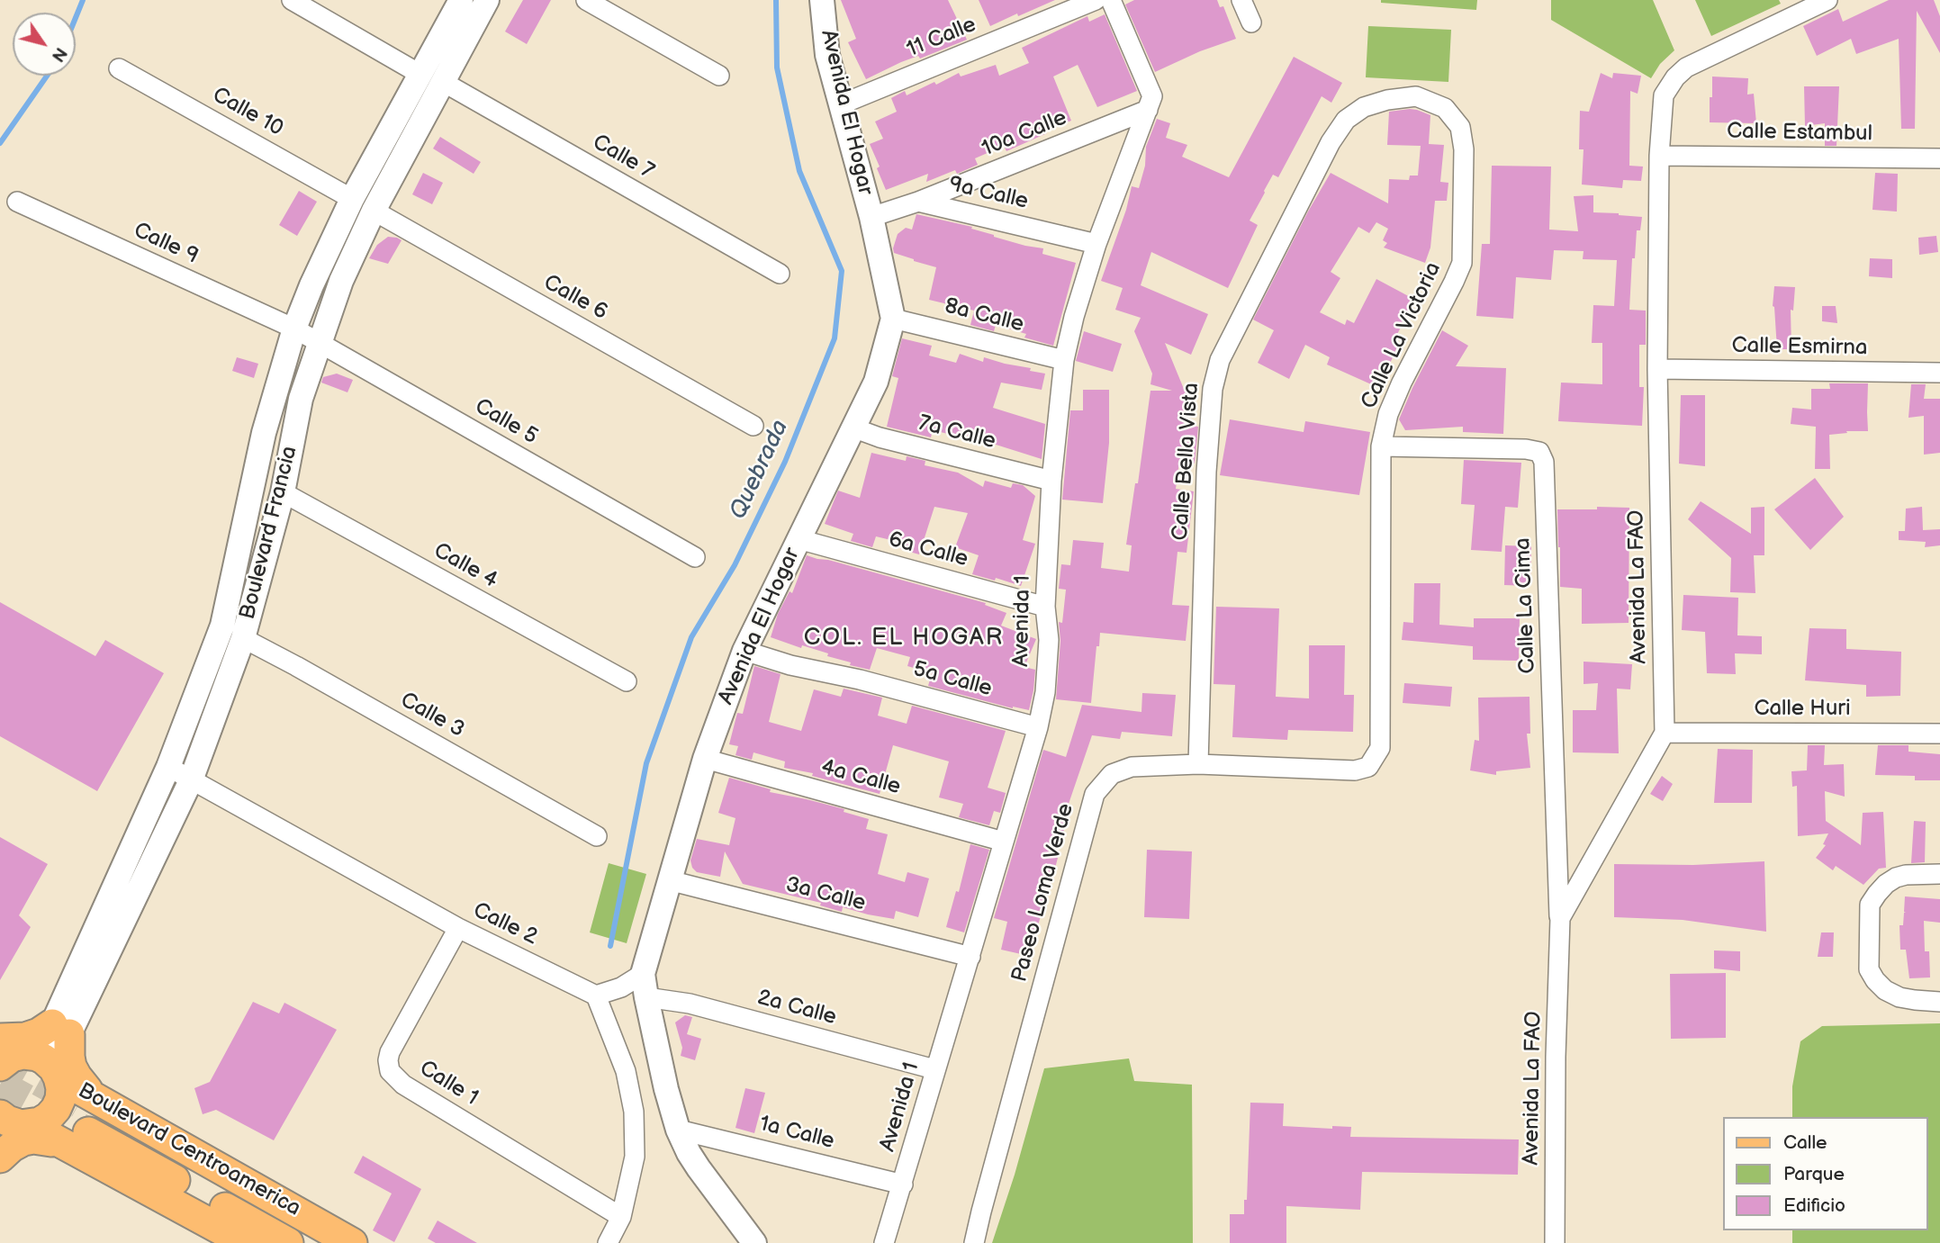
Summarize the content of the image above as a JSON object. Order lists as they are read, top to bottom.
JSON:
{
  "streets": {
    "main road": ["Boulevard Centroamerica"],
    "street": [
      "11 Calle",
      "Calle 10",
      "Avenida El Hogar",
      "Calle Estambul",
      "10a Calle",
      "Calle 7",
      "9a Calle",
      "Calle 9",
      "Calle 6",
      "8a Calle",
      "Calle La Victoria",
      "Calle Esmirna",
      "Calle 5",
      "7a Calle",
      "Calle Bella Vista",
      "Boulevard Francia",
      "6a Calle",
      "Calle 4",
      "Avenida La FAO",
      "Calle La Cima",
      "Avenida 1",
      "5a Calle",
      "Calle Huri",
      "Calle 3",
      "4a Calle",
      "Paseo Loma Verde",
      "3a Calle",
      "Calle 2",
      "2a Calle",
      "Calle 1",
      "1a Calle"
    ]
  },
  "crossings": [
    ["11 Calle", "Avenida El Hogar"],
    ["Calle 10", "Boulevard Francia"],
    ["Avenida El Hogar", "9a Calle"],
    ["Avenida El Hogar", "8a Calle"],
    ["Avenida El Hogar", "7a Calle"],
    ["Avenida El Hogar", "6a Calle"],
    ["Avenida El Hogar", "5a Calle"],
    ["Avenida El Hogar", "4a Calle"],
    ["Avenida El Hogar", "3a Calle"],
    ["Avenida El Hogar", "2a Calle"],
    ["Avenida El Hogar", "1a Calle"],
    ["Calle Estambul", "Avenida La FAO"],
    ["10a Calle", "9a Calle"],
    ["10a Calle", "Avenida 1"],
    ["Calle 7", "Boulevard Francia"],
    ["9a Calle", "Avenida 1"],
    ["Calle 9", "Calle 5"],
    ["Calle 9", "Boulevard Francia"],
    ["Calle 6", "Boulevard Francia"],
    ["8a Calle", "Avenida 1"],
    ["Calle La Victoria", "Calle Bella Vista"],
    ["Calle La Victoria", "Calle La Cima"],
    ["Calle La Victoria", "Paseo Loma Verde"],
    ["Calle Esmirna", "Avenida La FAO"],
    ["Calle 5", "Boulevard Francia"],
    ["7a Calle", "Avenida 1"],
    ["Calle Bella Vista", "Paseo Loma Verde"],
    ["Boulevard Francia", "Calle 4"],
    ["Boulevard Francia", "Calle 3"],
    ["Boulevard Francia", "Calle 2"],
    ["Boulevard Francia", "Boulevard Centroamerica"],
    ["6a Calle", "Avenida 1"],
    ["Avenida La FAO", "Calle La Cima"],
    ["Avenida La FAO", "Calle Huri"],
    ["Avenida 1", "5a Calle"],
    ["Avenida 1", "4a Calle"],
    ["Avenida 1", "3a Calle"],
    ["Avenida 1", "2a Calle"],
    ["Avenida 1", "1a Calle"],
    ["Calle 2", "Calle 1"]
  ],
  "districts": ["COL. EL HOGAR"],
  "water": ["Quebrada"],
  "legend": ["Calle", "Parque", "Edificio"],
  "north": "bottom right"
}
